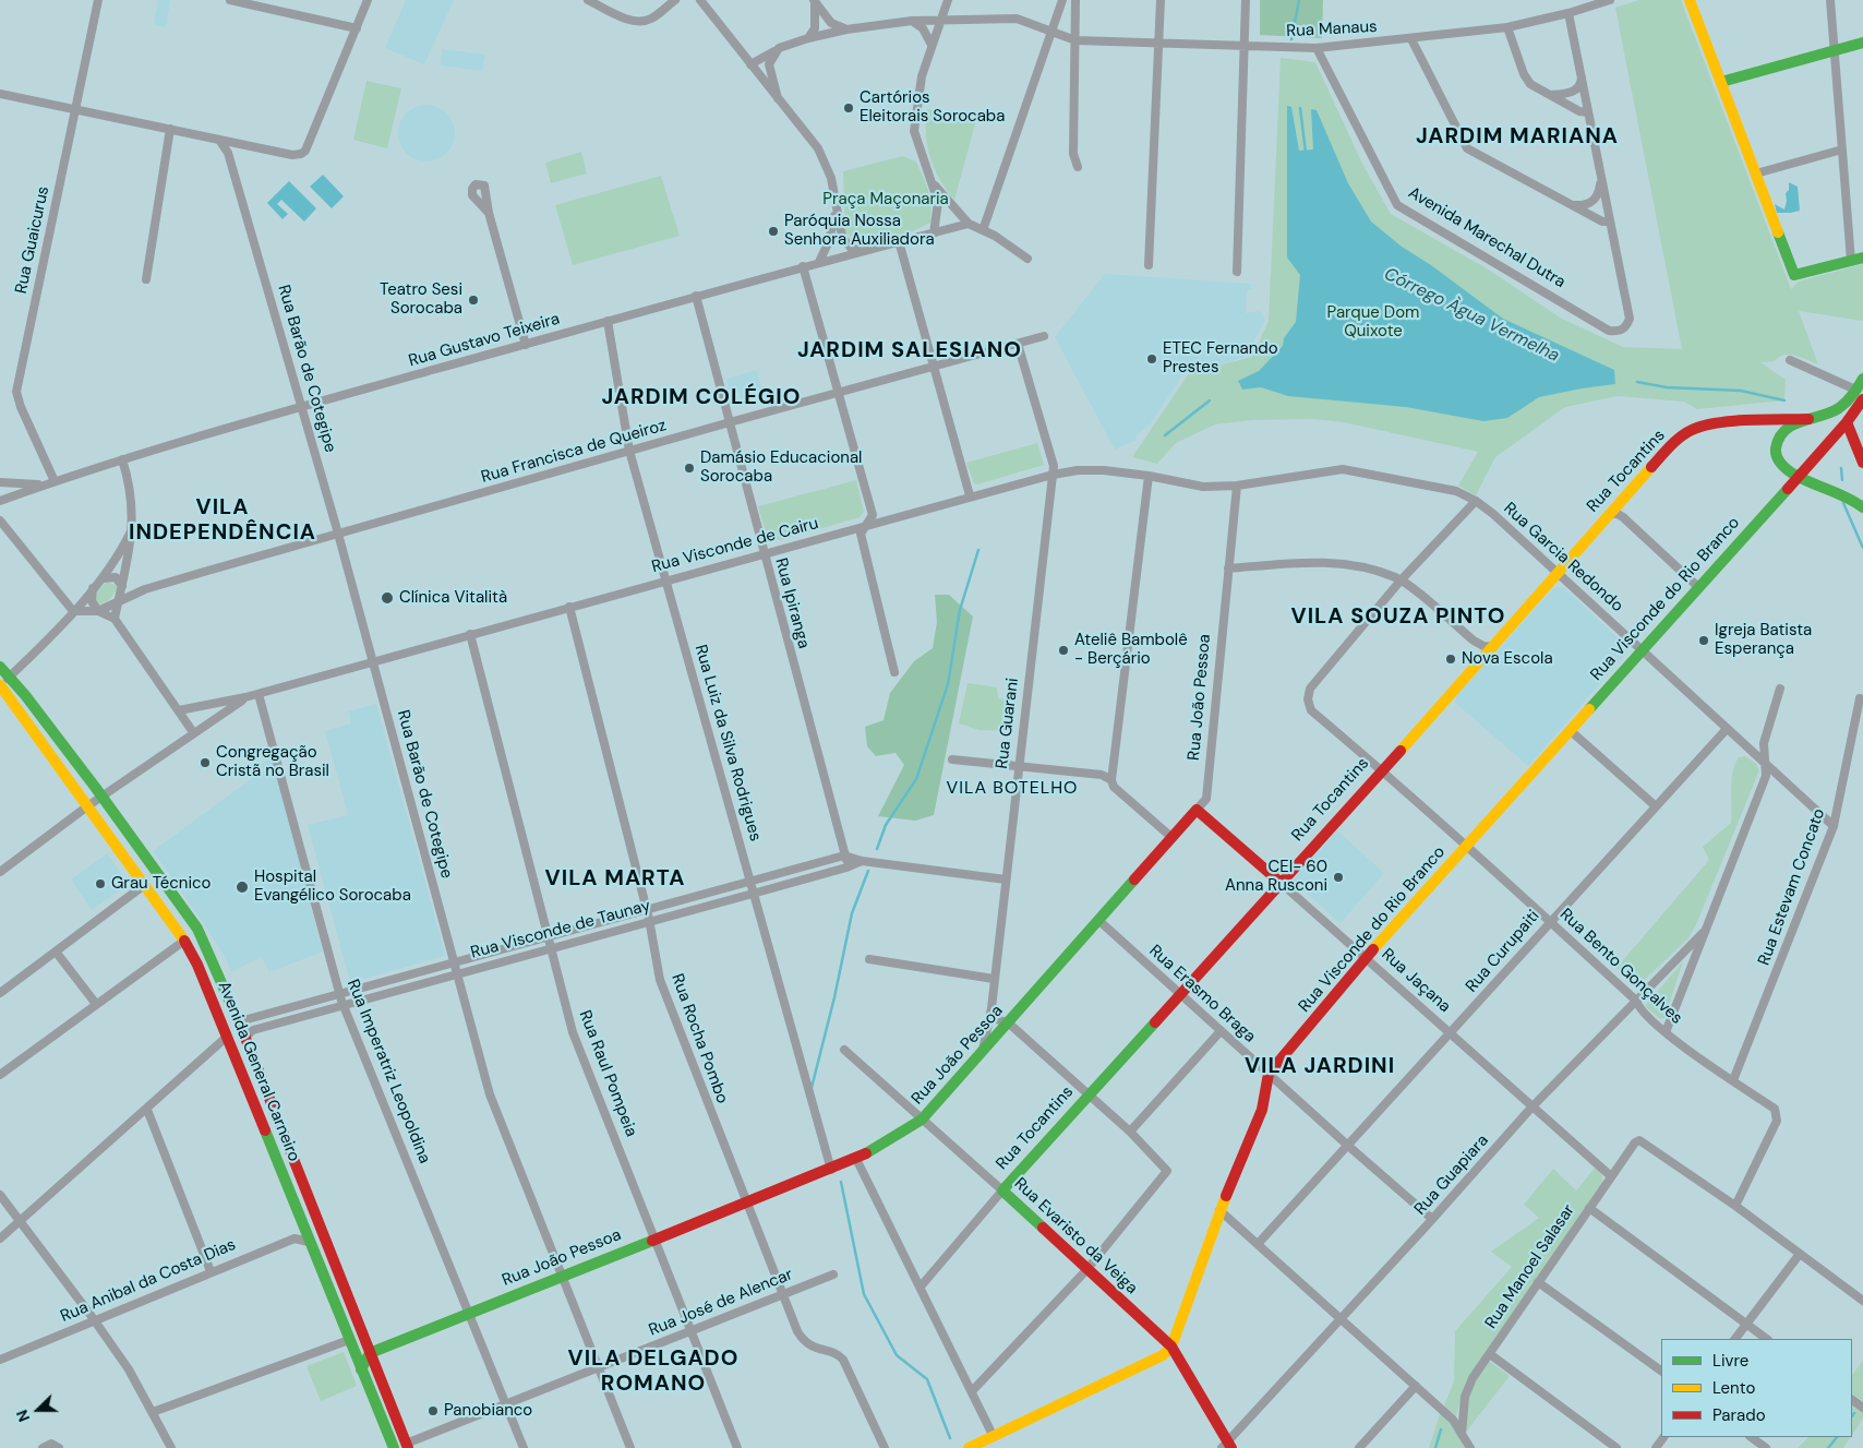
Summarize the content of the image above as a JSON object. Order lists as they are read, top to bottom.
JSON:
{
  "streets": {
    "main road": [
      "Rua Tocantins",
      "Rua Visconde do Rio Branco",
      "Rua João Pessoa",
      "Rua Jaçana",
      "Avenida General Carneiro",
      "Rua Evaristo da Veiga"
    ],
    "street": [
      "Rua Manaus",
      "Avenida Marechal Dutra",
      "Rua Guaicurus",
      "Rua Gustavo Teixeira",
      "Rua Barão de Cotegipe",
      "Rua Francisca de Queiroz",
      "Rua Visconde de Cairu",
      "Rua Garcia Redondo",
      "Rua Ipiranga",
      "Rua Guarani",
      "Rua Luiz da Silva Rodrigues",
      "Rua Estevam Concato",
      "Rua Visconde de Taunay",
      "Rua Curupaiti",
      "Rua Bento Gonçalves",
      "Rua Erasmo Braga",
      "Rua Rocha Pombo",
      "Rua Imperatriz Leopoldina",
      "Rua Raul Pompeia",
      "Rua Guapiara",
      "Rua Manoel Salasar",
      "Rua Anibal da Costa Dias",
      "Rua José de Alencar"
    ]
  },
  "crossings": [
    ["Rua Manaus", "Avenida Marechal Dutra"],
    ["Rua Guaicurus", "Rua Gustavo Teixeira"],
    ["Rua Gustavo Teixeira", "Rua Barão de Cotegipe"],
    ["Rua Gustavo Teixeira", "Rua Ipiranga"],
    ["Rua Gustavo Teixeira", "Rua Luiz da Silva Rodrigues"],
    ["Rua Barão de Cotegipe", "Rua Francisca de Queiroz"],
    ["Rua Barão de Cotegipe", "Rua Visconde de Cairu"],
    ["Rua Barão de Cotegipe", "Rua João Pessoa"],
    ["Rua Barão de Cotegipe", "Rua Visconde de Taunay"],
    ["Rua Barão de Cotegipe", "Rua José de Alencar"],
    ["Rua Francisca de Queiroz", "Rua Ipiranga"],
    ["Rua Francisca de Queiroz", "Rua Guarani"],
    ["Rua Francisca de Queiroz", "Rua Luiz da Silva Rodrigues"],
    ["Rua Tocantins", "Rua Garcia Redondo"],
    ["Rua Tocantins", "Rua Bento Gonçalves"],
    ["Rua Tocantins", "Rua Jaçana"],
    ["Rua Tocantins", "Rua Erasmo Braga"],
    ["Rua Tocantins", "Rua Evaristo da Veiga"],
    ["Rua Visconde de Cairu", "Rua Garcia Redondo"],
    ["Rua Visconde de Cairu", "Rua Ipiranga"],
    ["Rua Visconde de Cairu", "Rua João Pessoa"],
    ["Rua Visconde de Cairu", "Rua Guarani"],
    ["Rua Visconde de Cairu", "Rua Luiz da Silva Rodrigues"],
    ["Rua Visconde de Cairu", "Rua Rocha Pombo"],
    ["Rua Visconde de Cairu", "Avenida General Carneiro"],
    ["Rua Visconde de Cairu", "Rua Imperatriz Leopoldina"],
    ["Rua Visconde de Cairu", "Rua Raul Pompeia"],
    ["Rua Garcia Redondo", "Rua Visconde do Rio Branco"],
    ["Rua Garcia Redondo", "Rua João Pessoa"],
    ["Rua Garcia Redondo", "Rua Estevam Concato"],
    ["Rua Garcia Redondo", "Rua Curupaiti"],
    ["Rua Visconde do Rio Branco", "Rua Bento Gonçalves"],
    ["Rua Visconde do Rio Branco", "Rua Jaçana"],
    ["Rua Visconde do Rio Branco", "Rua Erasmo Braga"],
    ["Rua Visconde do Rio Branco", "Rua Evaristo da Veiga"],
    ["Rua Ipiranga", "Rua Visconde de Taunay"],
    ["Rua João Pessoa", "Rua Guarani"],
    ["Rua João Pessoa", "Rua Luiz da Silva Rodrigues"],
    ["Rua João Pessoa", "Rua Jaçana"],
    ["Rua João Pessoa", "Rua Erasmo Braga"],
    ["Rua João Pessoa", "Rua Rocha Pombo"],
    ["Rua João Pessoa", "Avenida General Carneiro"],
    ["Rua João Pessoa", "Rua Imperatriz Leopoldina"],
    ["Rua João Pessoa", "Rua Raul Pompeia"],
    ["Rua João Pessoa", "Rua Evaristo da Veiga"],
    ["Rua Luiz da Silva Rodrigues", "Rua Visconde de Taunay"],
    ["Rua Estevam Concato", "Rua Bento Gonçalves"],
    ["Rua Visconde de Taunay", "Rua Rocha Pombo"],
    ["Rua Visconde de Taunay", "Avenida General Carneiro"],
    ["Rua Visconde de Taunay", "Rua Imperatriz Leopoldina"],
    ["Rua Visconde de Taunay", "Rua Raul Pompeia"],
    ["Rua Curupaiti", "Rua Bento Gonçalves"],
    ["Rua Curupaiti", "Rua Jaçana"],
    ["Rua Curupaiti", "Rua Erasmo Braga"],
    ["Rua Bento Gonçalves", "Rua Guapiara"],
    ["Rua Bento Gonçalves", "Rua Manoel Salasar"],
    ["Rua Jaçana", "Rua Guapiara"],
    ["Rua Jaçana", "Rua Manoel Salasar"],
    ["Rua Erasmo Braga", "Rua Guapiara"],
    ["Rua Rocha Pombo", "Rua José de Alencar"],
    ["Avenida General Carneiro", "Rua Anibal da Costa Dias"],
    ["Avenida General Carneiro", "Rua José de Alencar"],
    ["Rua Imperatriz Leopoldina", "Rua José de Alencar"],
    ["Rua Raul Pompeia", "Rua José de Alencar"],
    ["Rua Guapiara", "Rua Evaristo da Veiga"]
  ],
  "districts": [
    "JARDIM MARIANA",
    "JARDIM SALESIANO",
    "JARDIM COLÉGIO",
    "VILA INDEPENDÊNCIA",
    "VILA SOUZA PINTO",
    "VILA BOTELHO",
    "VILA MARTA",
    "VILA JARDINI",
    "VILA DELGADO ROMANO"
  ],
  "water": ["Córrego Àgua Vermelha"],
  "parks": ["Praça Maçonaria", "Parque Dom Quixote"],
  "places": [
    "Cartórios Eleitorais Sorocaba",
    "Paróquia Nossa Senhora Auxiliadora",
    "Teatro Sesi Sorocaba",
    "ETEC Fernando Prestes",
    "Damásio Educacional Sorocaba",
    "Clínica Vitalità",
    "Igreja Batista Esperança",
    "Ateliê Bambolê - Berçário",
    "Nova Escola",
    "Congregação Cristã no Brasil",
    "CEI- 60 Anna Rusconi",
    "Grau Técnico",
    "Hospital Evangélico Sorocaba",
    "Panobianco"
  ],
  "legend": ["Livre", "Lento", "Parado"],
  "north": "left"
}
